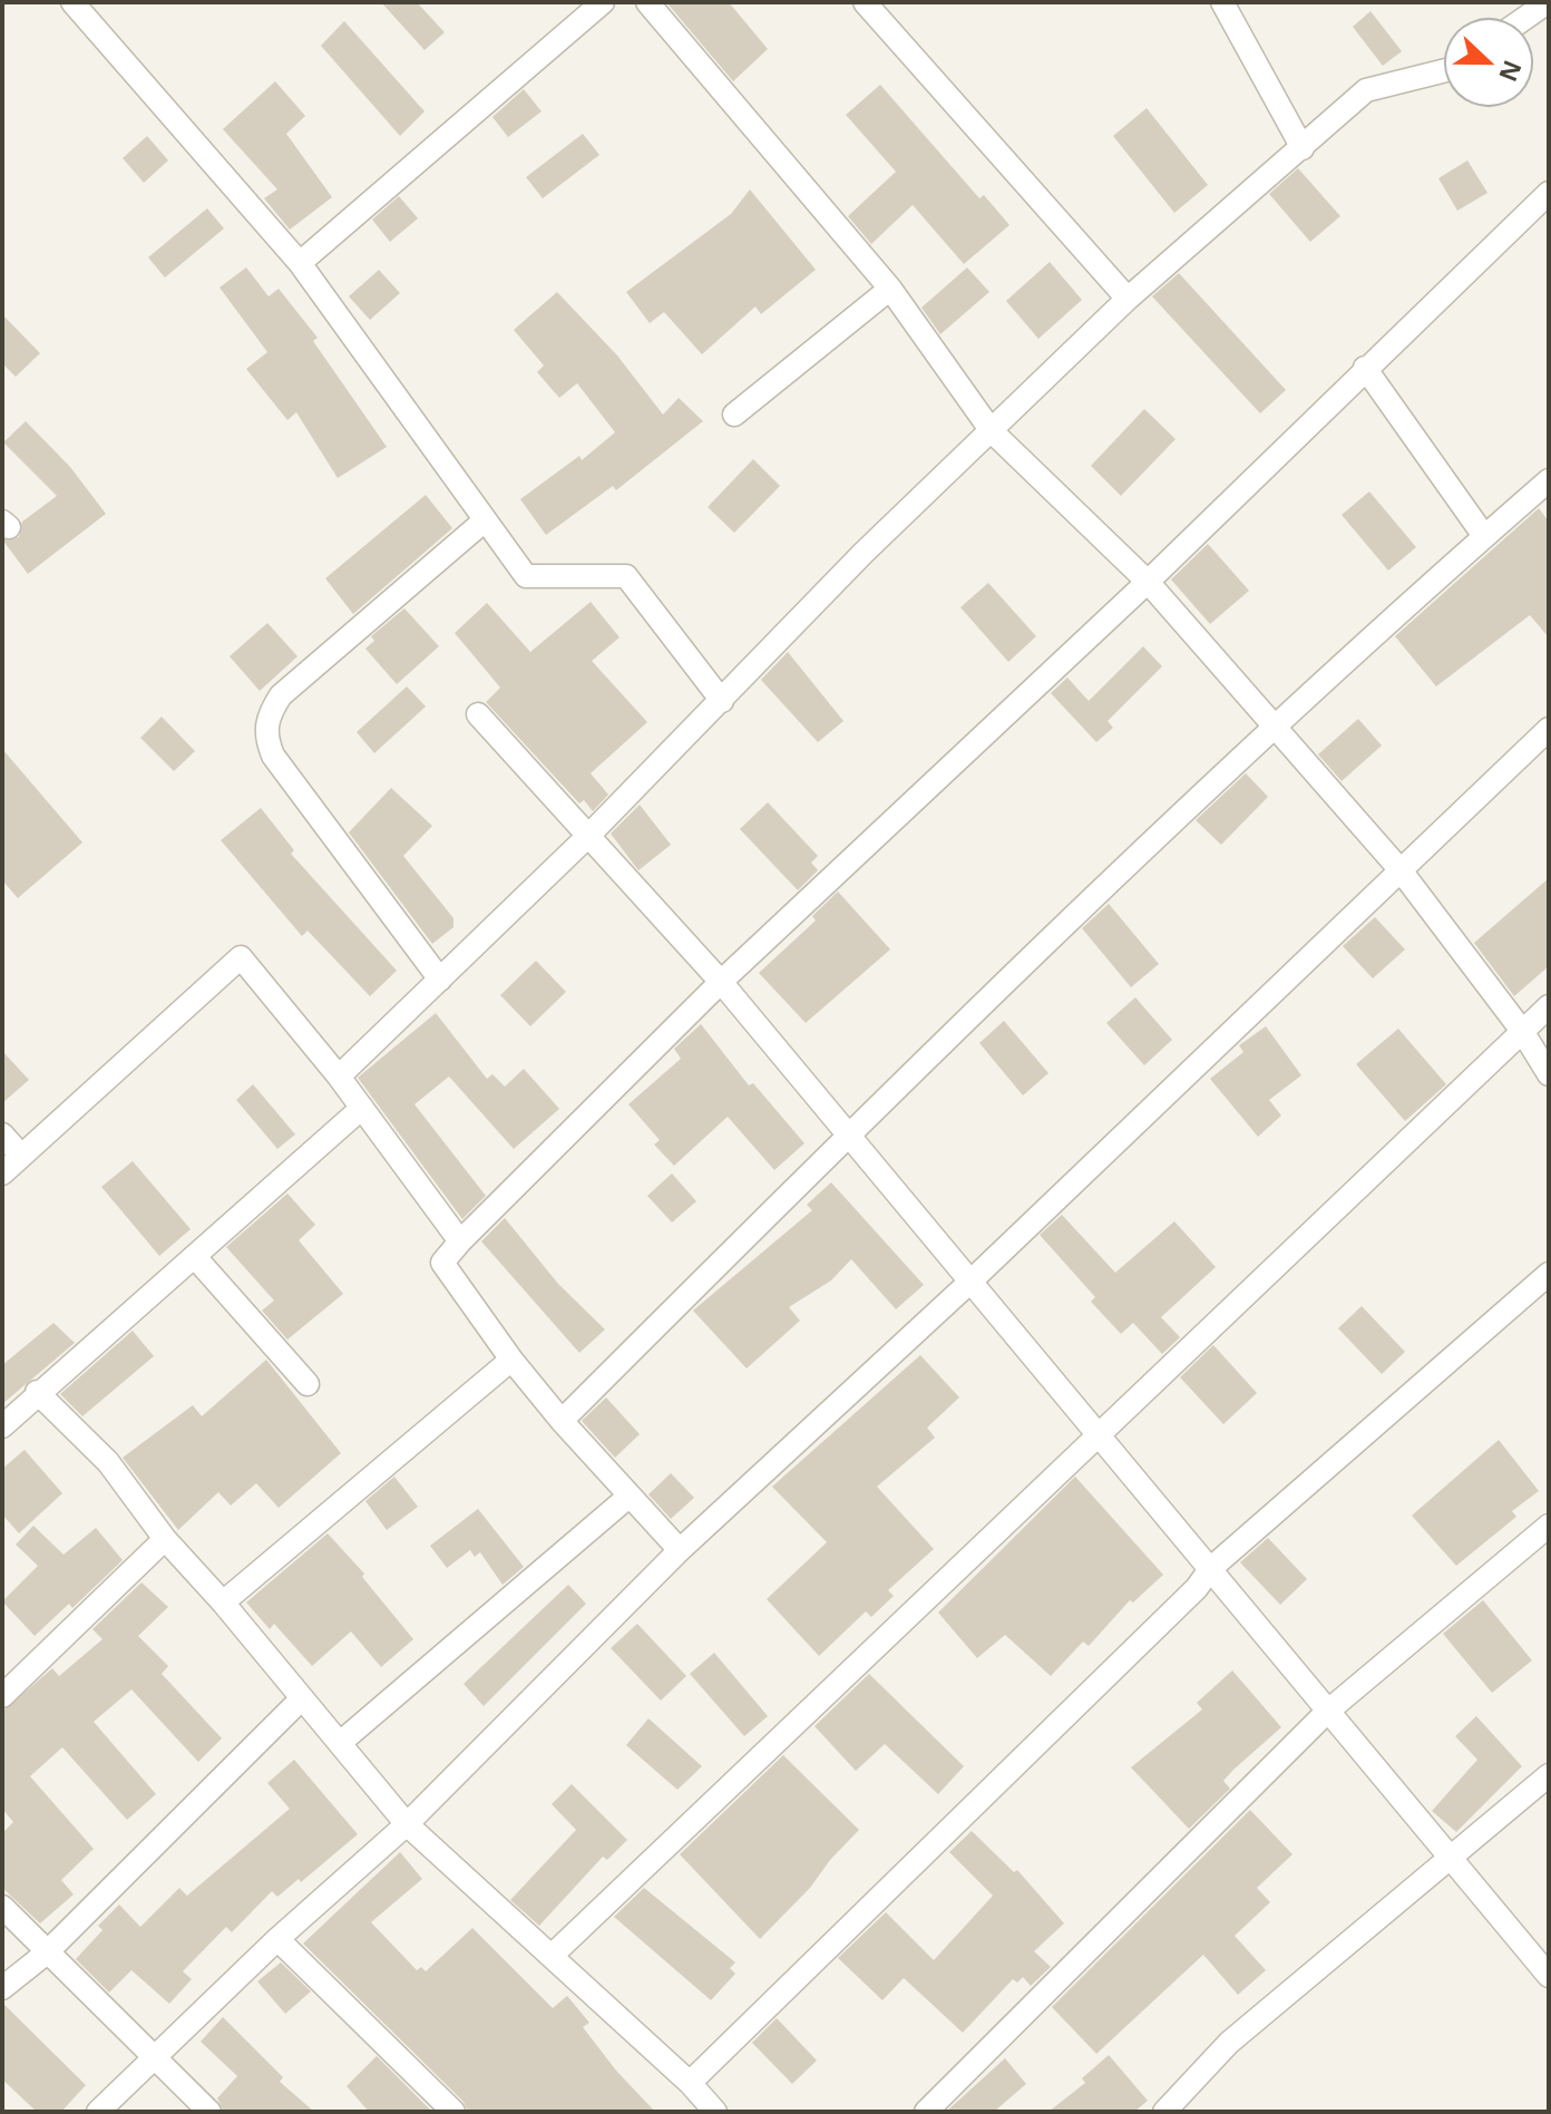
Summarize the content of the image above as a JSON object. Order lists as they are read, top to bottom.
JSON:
{
  "north": "right"
}
